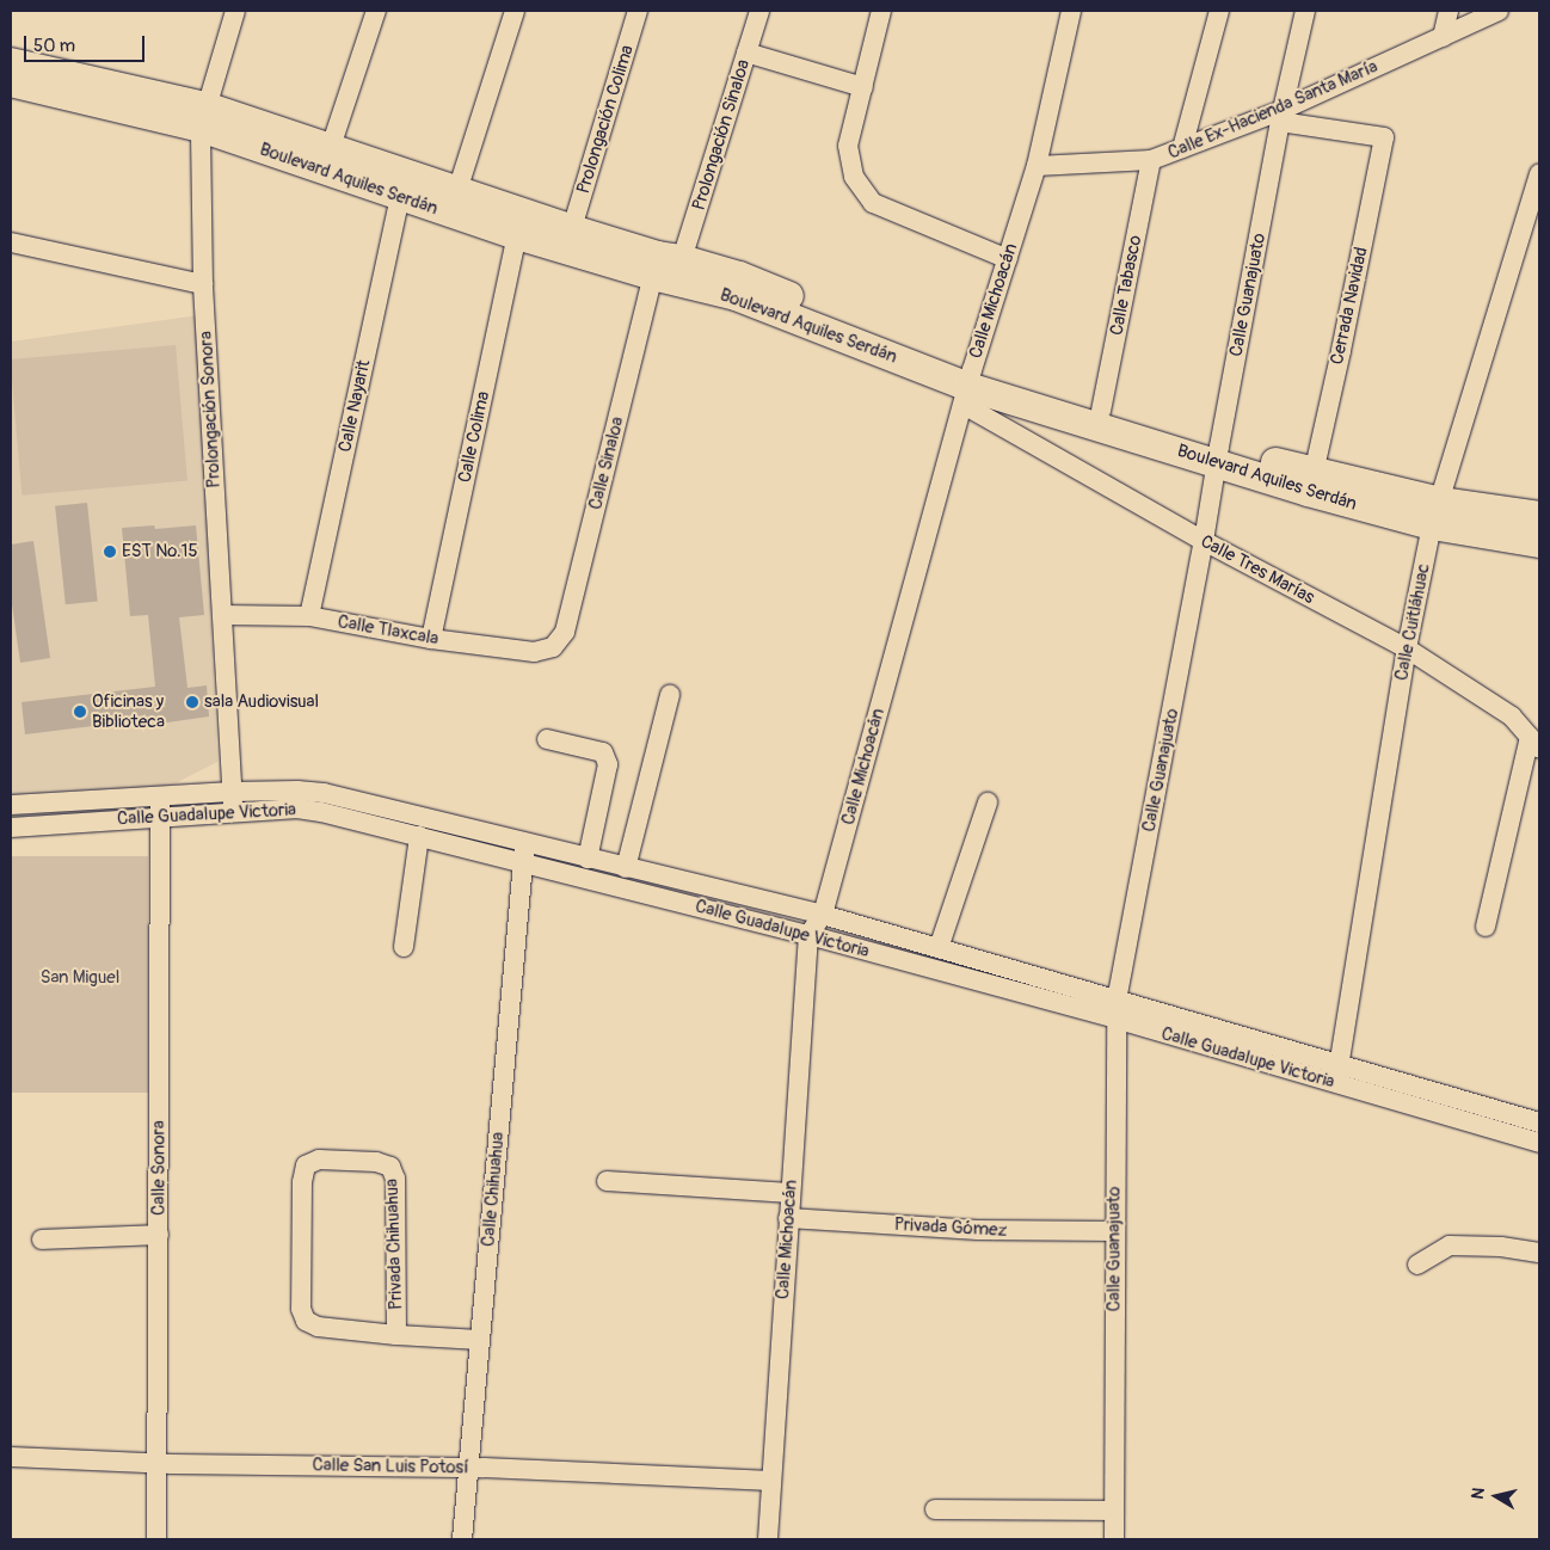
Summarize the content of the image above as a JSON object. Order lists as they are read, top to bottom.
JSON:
{
  "streets": {
    "street": [
      "Calle Ex-Hacienda Santa María",
      "Prolongación Colima",
      "Prolongación Sinaloa",
      "Boulevard Aquiles Serdán",
      "Calle Tabasco",
      "Calle Guanajuato",
      "Calle Michoacán",
      "Cerrada Navidad",
      "Calle Nayarit",
      "Prolongación Sonora",
      "Calle Colima",
      "Calle Sinaloa",
      "Calle Tres Marías",
      "Calle Cuitláhuac",
      "Calle Tlaxcala",
      "Calle Guadalupe Victoria",
      "Calle Sonora",
      "Calle Chihuahua",
      "Privada Gómez",
      "Privada Chihuahua",
      "Calle San Luis Potosí"
    ]
  },
  "crossings": [
    ["Calle Ex-Hacienda Santa María", "Calle Tabasco"],
    ["Calle Ex-Hacienda Santa María", "Calle Guanajuato"],
    ["Calle Ex-Hacienda Santa María", "Calle Michoacán"],
    ["Calle Ex-Hacienda Santa María", "Cerrada Navidad"],
    ["Prolongación Colima", "Boulevard Aquiles Serdán"],
    ["Prolongación Sinaloa", "Boulevard Aquiles Serdán"],
    ["Prolongación Sinaloa", "Calle Sinaloa"],
    ["Boulevard Aquiles Serdán", "Calle Tabasco"],
    ["Boulevard Aquiles Serdán", "Calle Guanajuato"],
    ["Boulevard Aquiles Serdán", "Calle Michoacán"],
    ["Boulevard Aquiles Serdán", "Cerrada Navidad"],
    ["Boulevard Aquiles Serdán", "Calle Nayarit"],
    ["Boulevard Aquiles Serdán", "Prolongación Sonora"],
    ["Boulevard Aquiles Serdán", "Calle Colima"],
    ["Boulevard Aquiles Serdán", "Calle Sinaloa"],
    ["Boulevard Aquiles Serdán", "Calle Tres Marías"],
    ["Boulevard Aquiles Serdán", "Calle Cuitláhuac"],
    ["Calle Guanajuato", "Cerrada Navidad"],
    ["Calle Guanajuato", "Calle Tres Marías"],
    ["Calle Guanajuato", "Calle Guadalupe Victoria"],
    ["Calle Guanajuato", "Privada Gómez"],
    ["Calle Michoacán", "Calle Tres Marías"],
    ["Calle Michoacán", "Calle Guadalupe Victoria"],
    ["Calle Michoacán", "Privada Gómez"],
    ["Calle Michoacán", "Calle San Luis Potosí"],
    ["Calle Nayarit", "Calle Tlaxcala"],
    ["Prolongación Sonora", "Calle Tlaxcala"],
    ["Prolongación Sonora", "Calle Guadalupe Victoria"],
    ["Calle Colima", "Calle Tlaxcala"],
    ["Calle Sinaloa", "Calle Tlaxcala"],
    ["Calle Tres Marías", "Calle Cuitláhuac"],
    ["Calle Cuitláhuac", "Calle Guadalupe Victoria"],
    ["Calle Guadalupe Victoria", "Calle Sonora"],
    ["Calle Guadalupe Victoria", "Calle Chihuahua"],
    ["Calle Sonora", "Calle San Luis Potosí"],
    ["Calle Chihuahua", "Privada Chihuahua"],
    ["Calle Chihuahua", "Calle San Luis Potosí"]
  ],
  "parks": ["San Miguel"],
  "places": ["EST No.15", "sala Audiovisual", "Oficinas y Biblioteca"],
  "scale_bar": "50 m",
  "north": "left"
}
